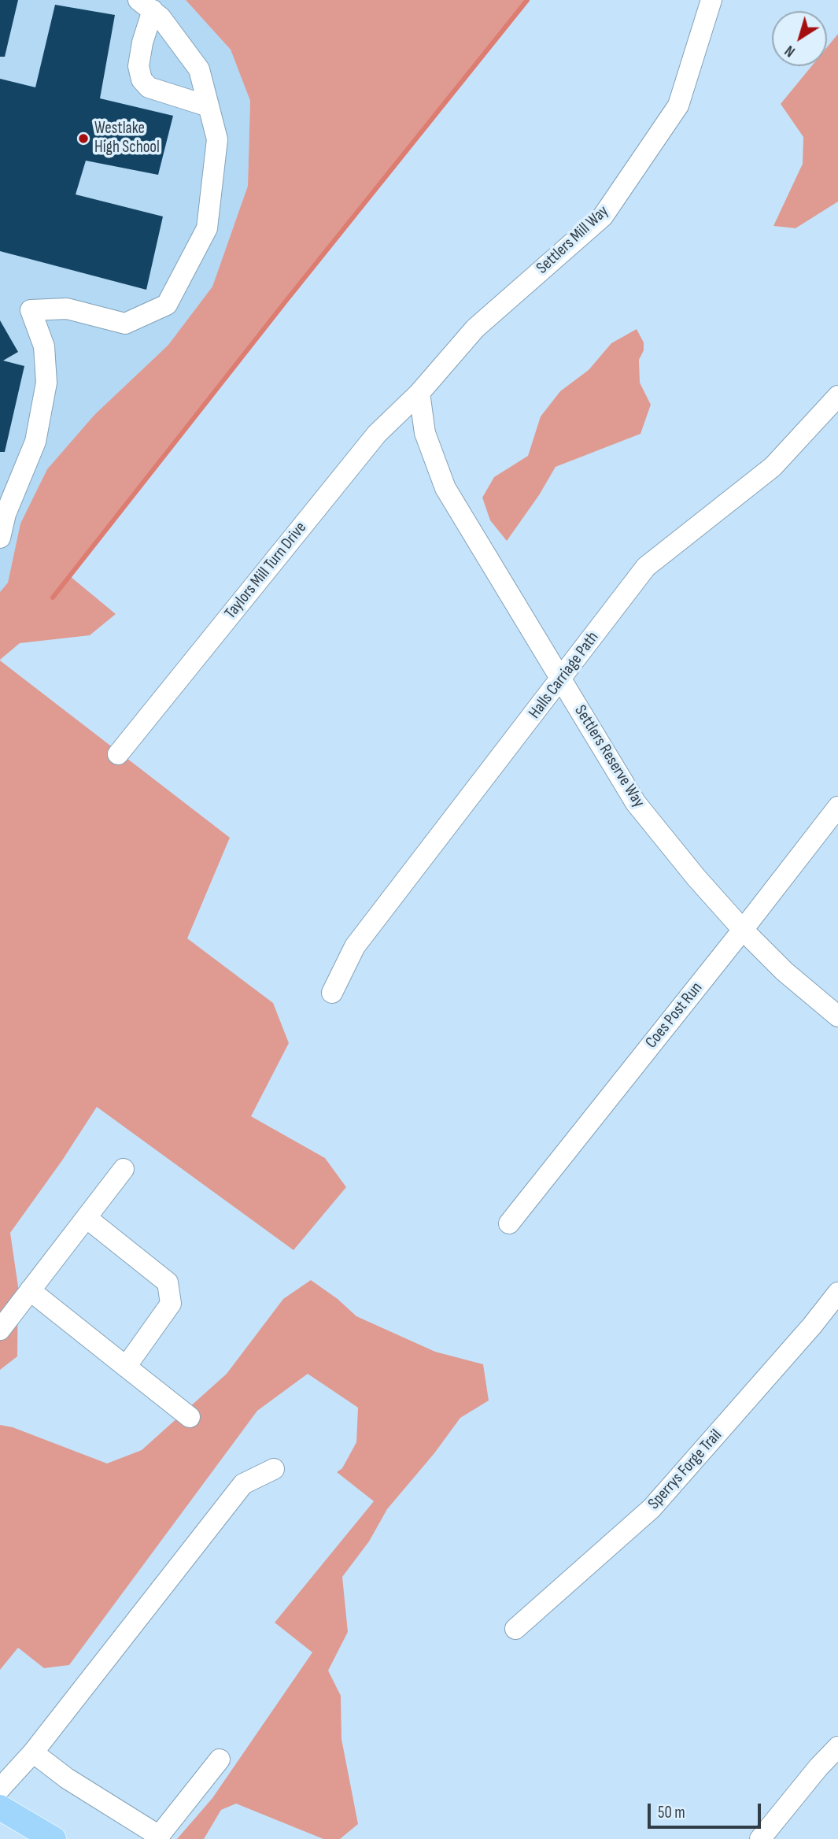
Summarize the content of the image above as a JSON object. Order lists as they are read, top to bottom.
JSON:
{
  "streets": {
    "street": [
      "Settlers Mill Way",
      "Taylors Mill Turn Drive",
      "Halls Carriage Path",
      "Settlers Reserve Way",
      "Coes Post Run",
      "Sperrys Forge Trail"
    ]
  },
  "crossings": [
    ["Settlers Mill Way", "Taylors Mill Turn Drive"],
    ["Settlers Mill Way", "Settlers Reserve Way"],
    ["Taylors Mill Turn Drive", "Settlers Reserve Way"],
    ["Halls Carriage Path", "Settlers Reserve Way"],
    ["Settlers Reserve Way", "Coes Post Run"]
  ],
  "places": ["Westlake High School"],
  "scale_bar": "50 m",
  "north": "bottom left"
}
